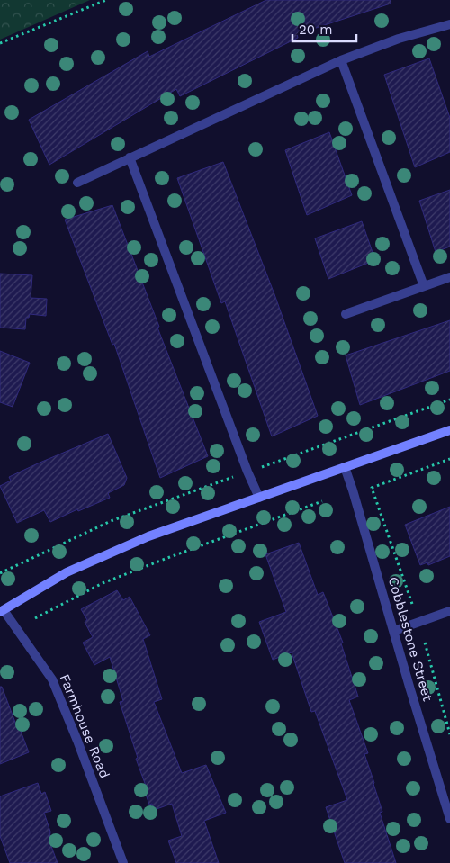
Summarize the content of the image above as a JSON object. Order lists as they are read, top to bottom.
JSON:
{
  "streets": {
    "street": ["Cobblestone Street", "Farmhouse Road"]
  },
  "scale_bar": "20 m"
}
